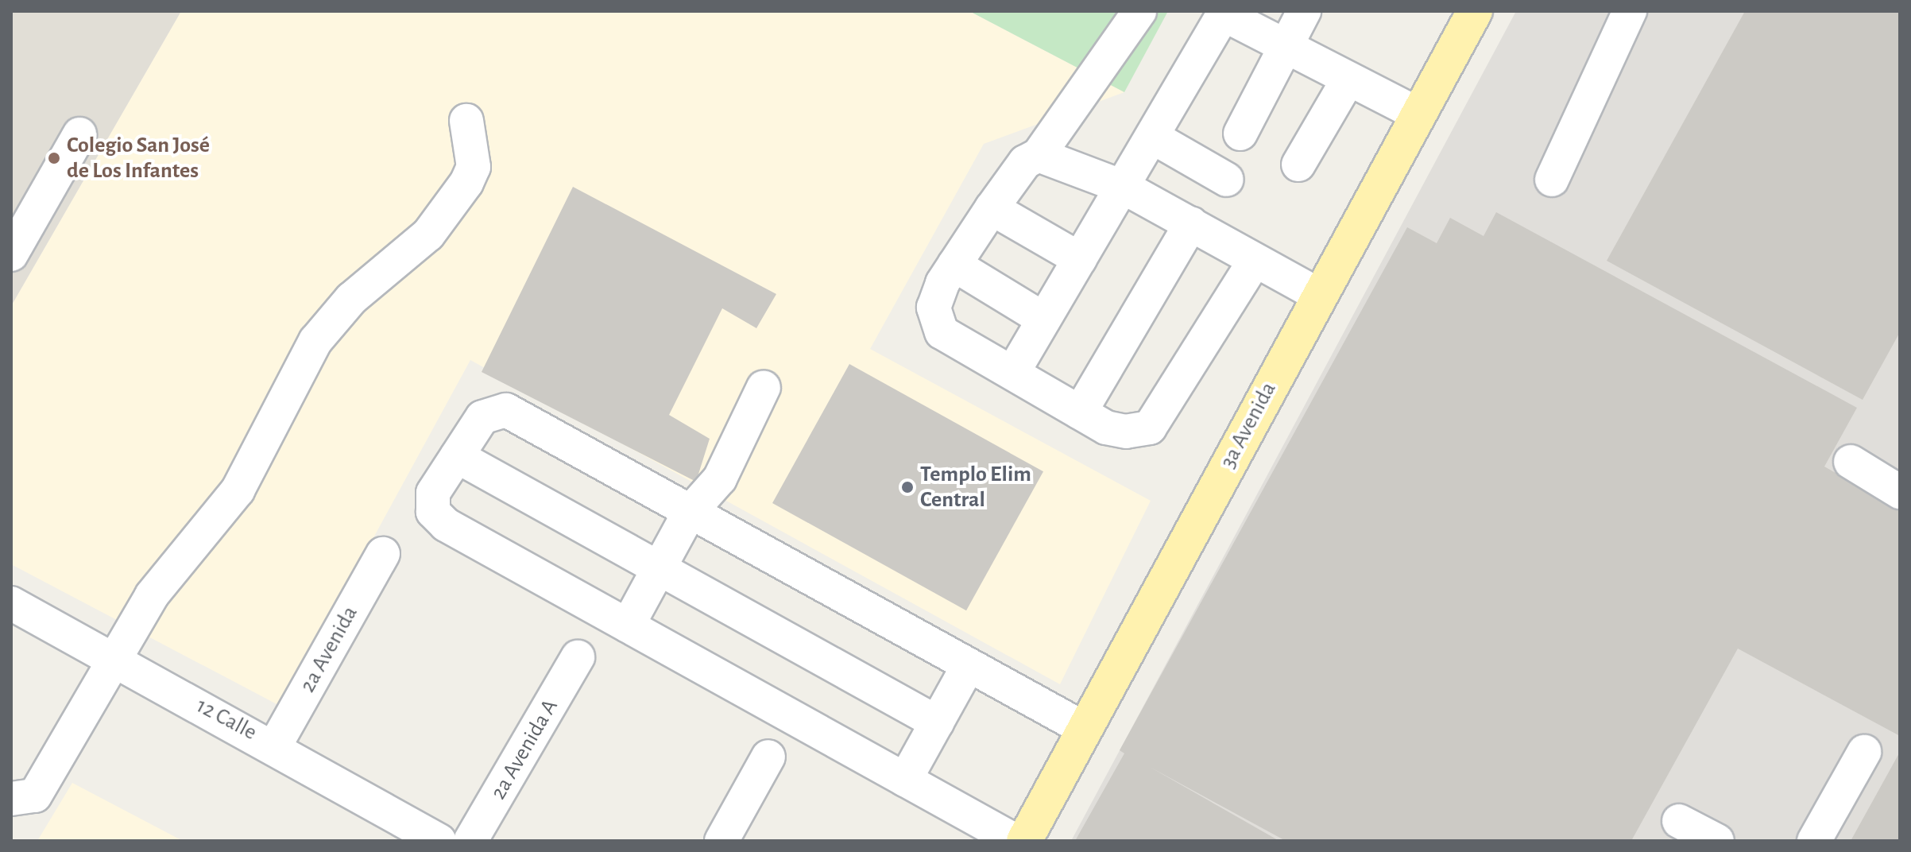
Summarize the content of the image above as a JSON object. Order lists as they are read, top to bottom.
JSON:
{
  "streets": {
    "main road": ["3a Avenida"],
    "street": ["2a Avenida", "12 Calle", "2a Avenida A"]
  },
  "crossings": [
    ["2a Avenida", "12 Calle"]
  ],
  "places": ["Colegio San José de Los Infantes", "Templo Elim Central"]
}
